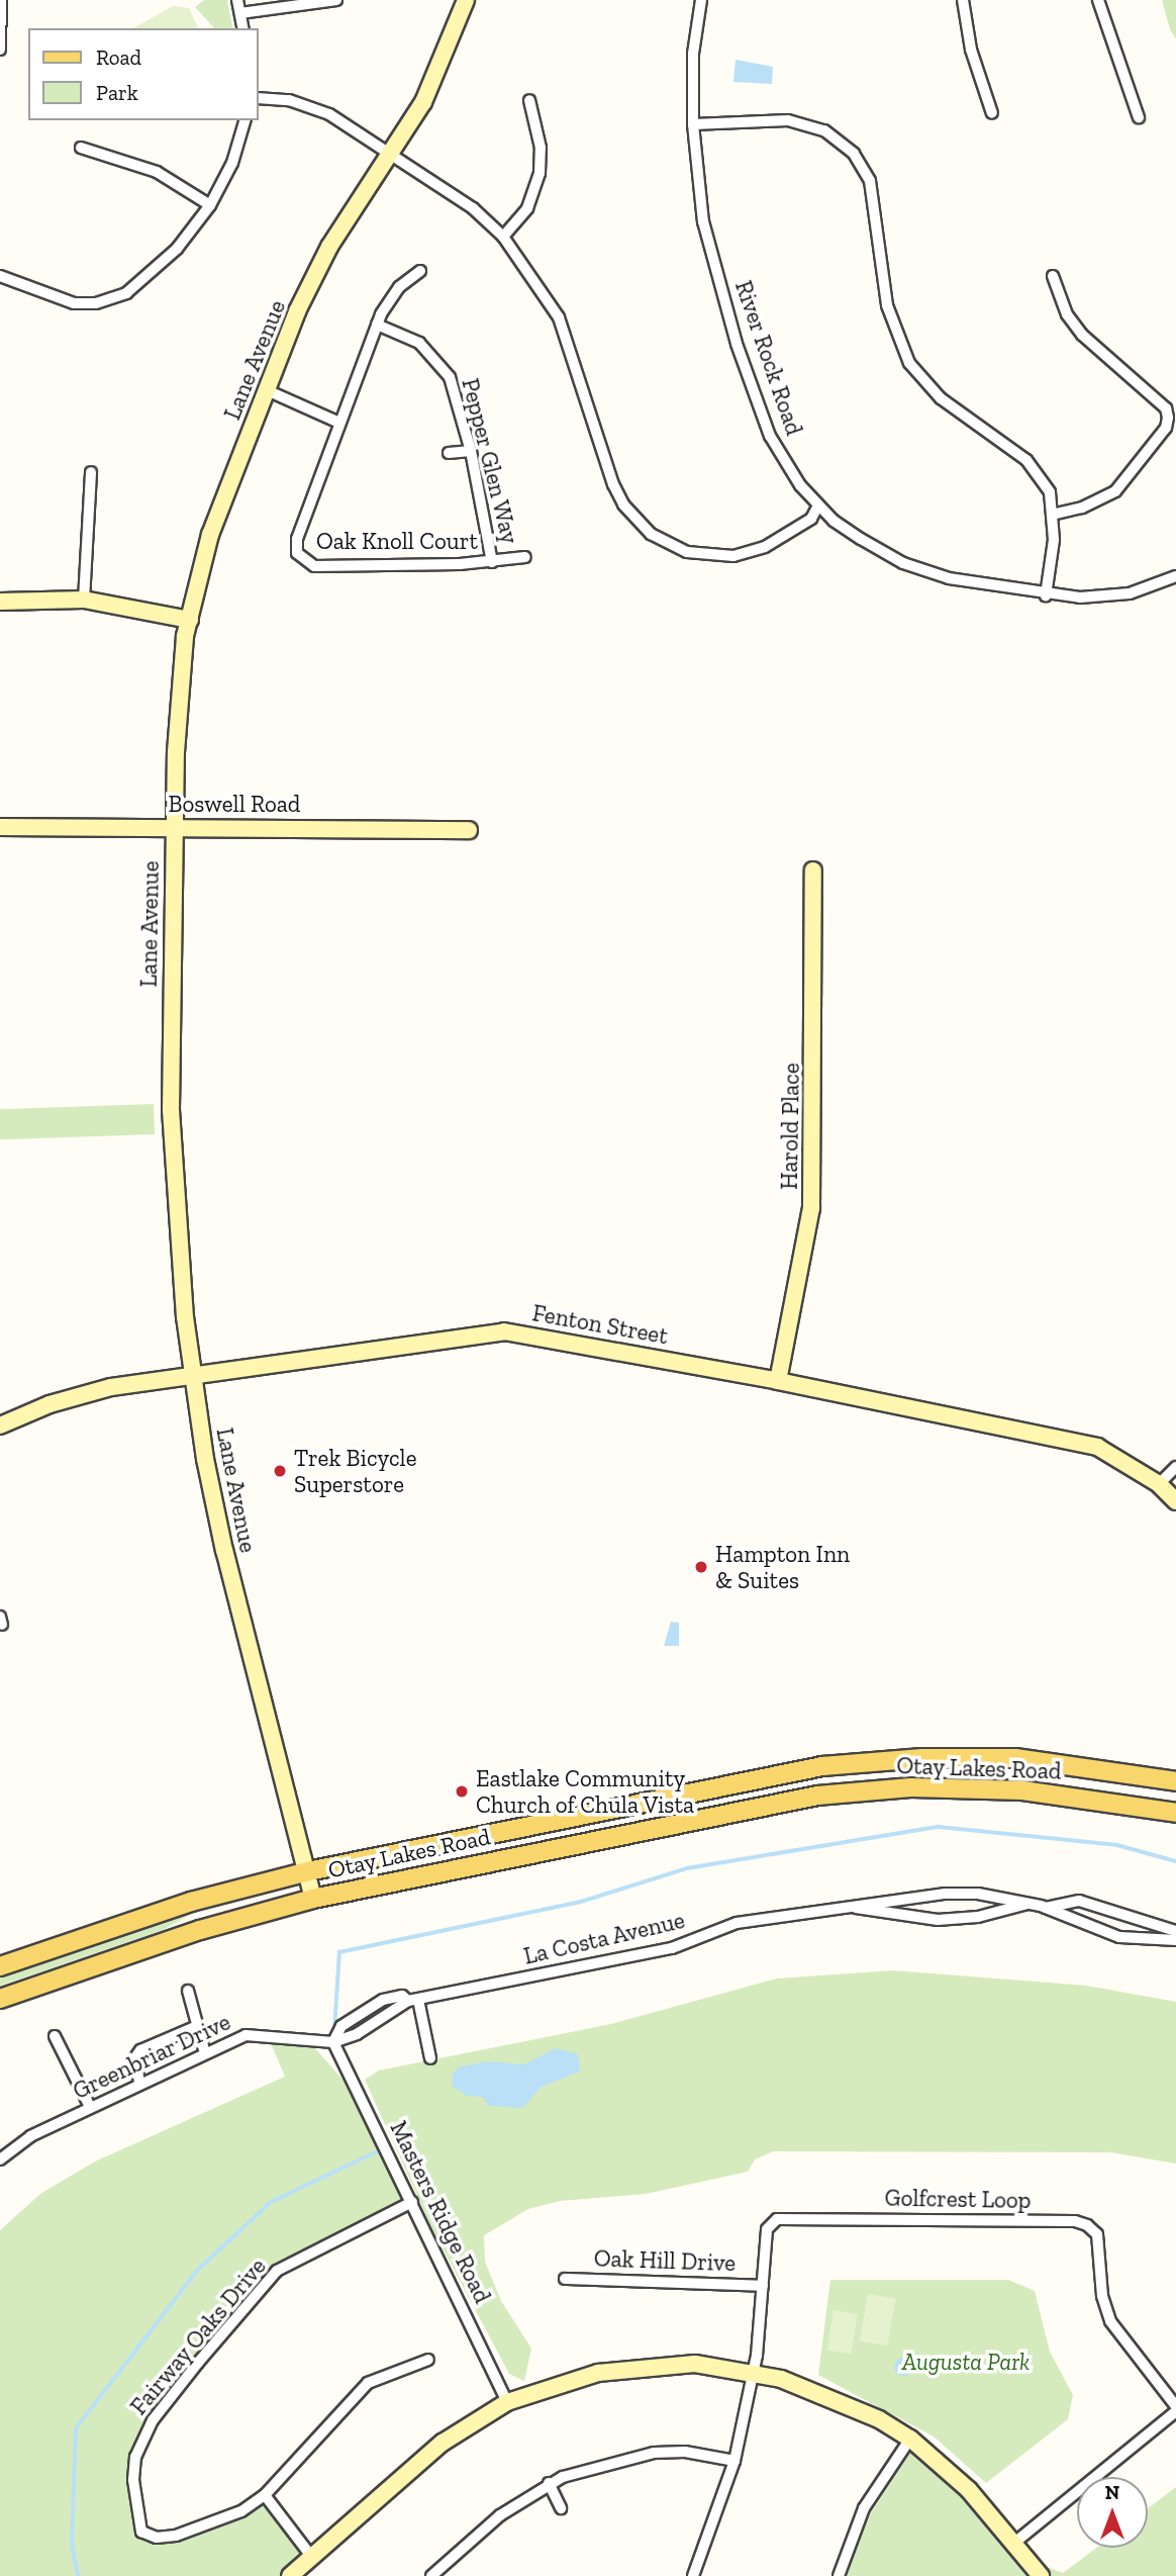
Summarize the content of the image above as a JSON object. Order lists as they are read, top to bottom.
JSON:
{
  "streets": {
    "main road": ["Otay Lakes Road"],
    "street": [
      "River Rock Road",
      "Lane Avenue",
      "Pepper Glen Way",
      "Oak Knoll Court",
      "Boswell Road",
      "Harold Place",
      "Fenton Street",
      "La Costa Avenue",
      "Greenbriar Drive",
      "Golfcrest Loop",
      "Masters Ridge Road",
      "Oak Hill Drive",
      "Fairway Oaks Drive"
    ]
  },
  "crossings": [
    ["Lane Avenue", "Boswell Road"],
    ["Lane Avenue", "Fenton Street"],
    ["Lane Avenue", "Otay Lakes Road"],
    ["Pepper Glen Way", "Oak Knoll Court"],
    ["Harold Place", "Fenton Street"],
    ["La Costa Avenue", "Greenbriar Drive"],
    ["La Costa Avenue", "Masters Ridge Road"],
    ["Greenbriar Drive", "Masters Ridge Road"],
    ["Golfcrest Loop", "Oak Hill Drive"],
    ["Masters Ridge Road", "Fairway Oaks Drive"]
  ],
  "parks": ["Augusta Park"],
  "places": ["Trek Bicycle Superstore", "Hampton Inn & Suites", "Eastlake Community Church of Chula Vista"],
  "legend": ["Road", "Park"],
  "north": "top"
}
